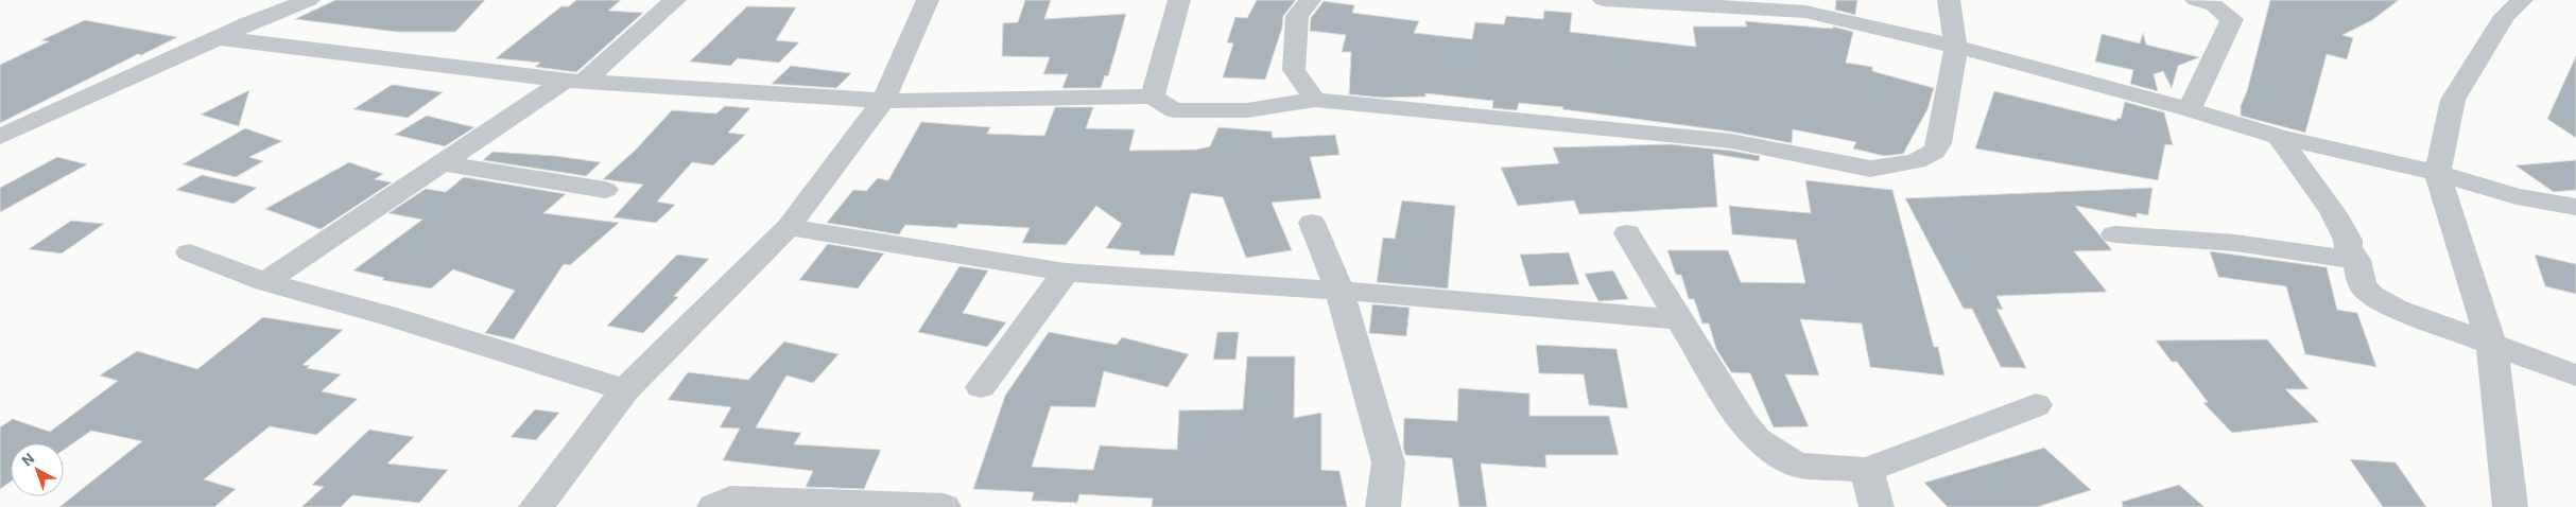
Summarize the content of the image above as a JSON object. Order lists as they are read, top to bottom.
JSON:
{
  "north": "top left"
}
